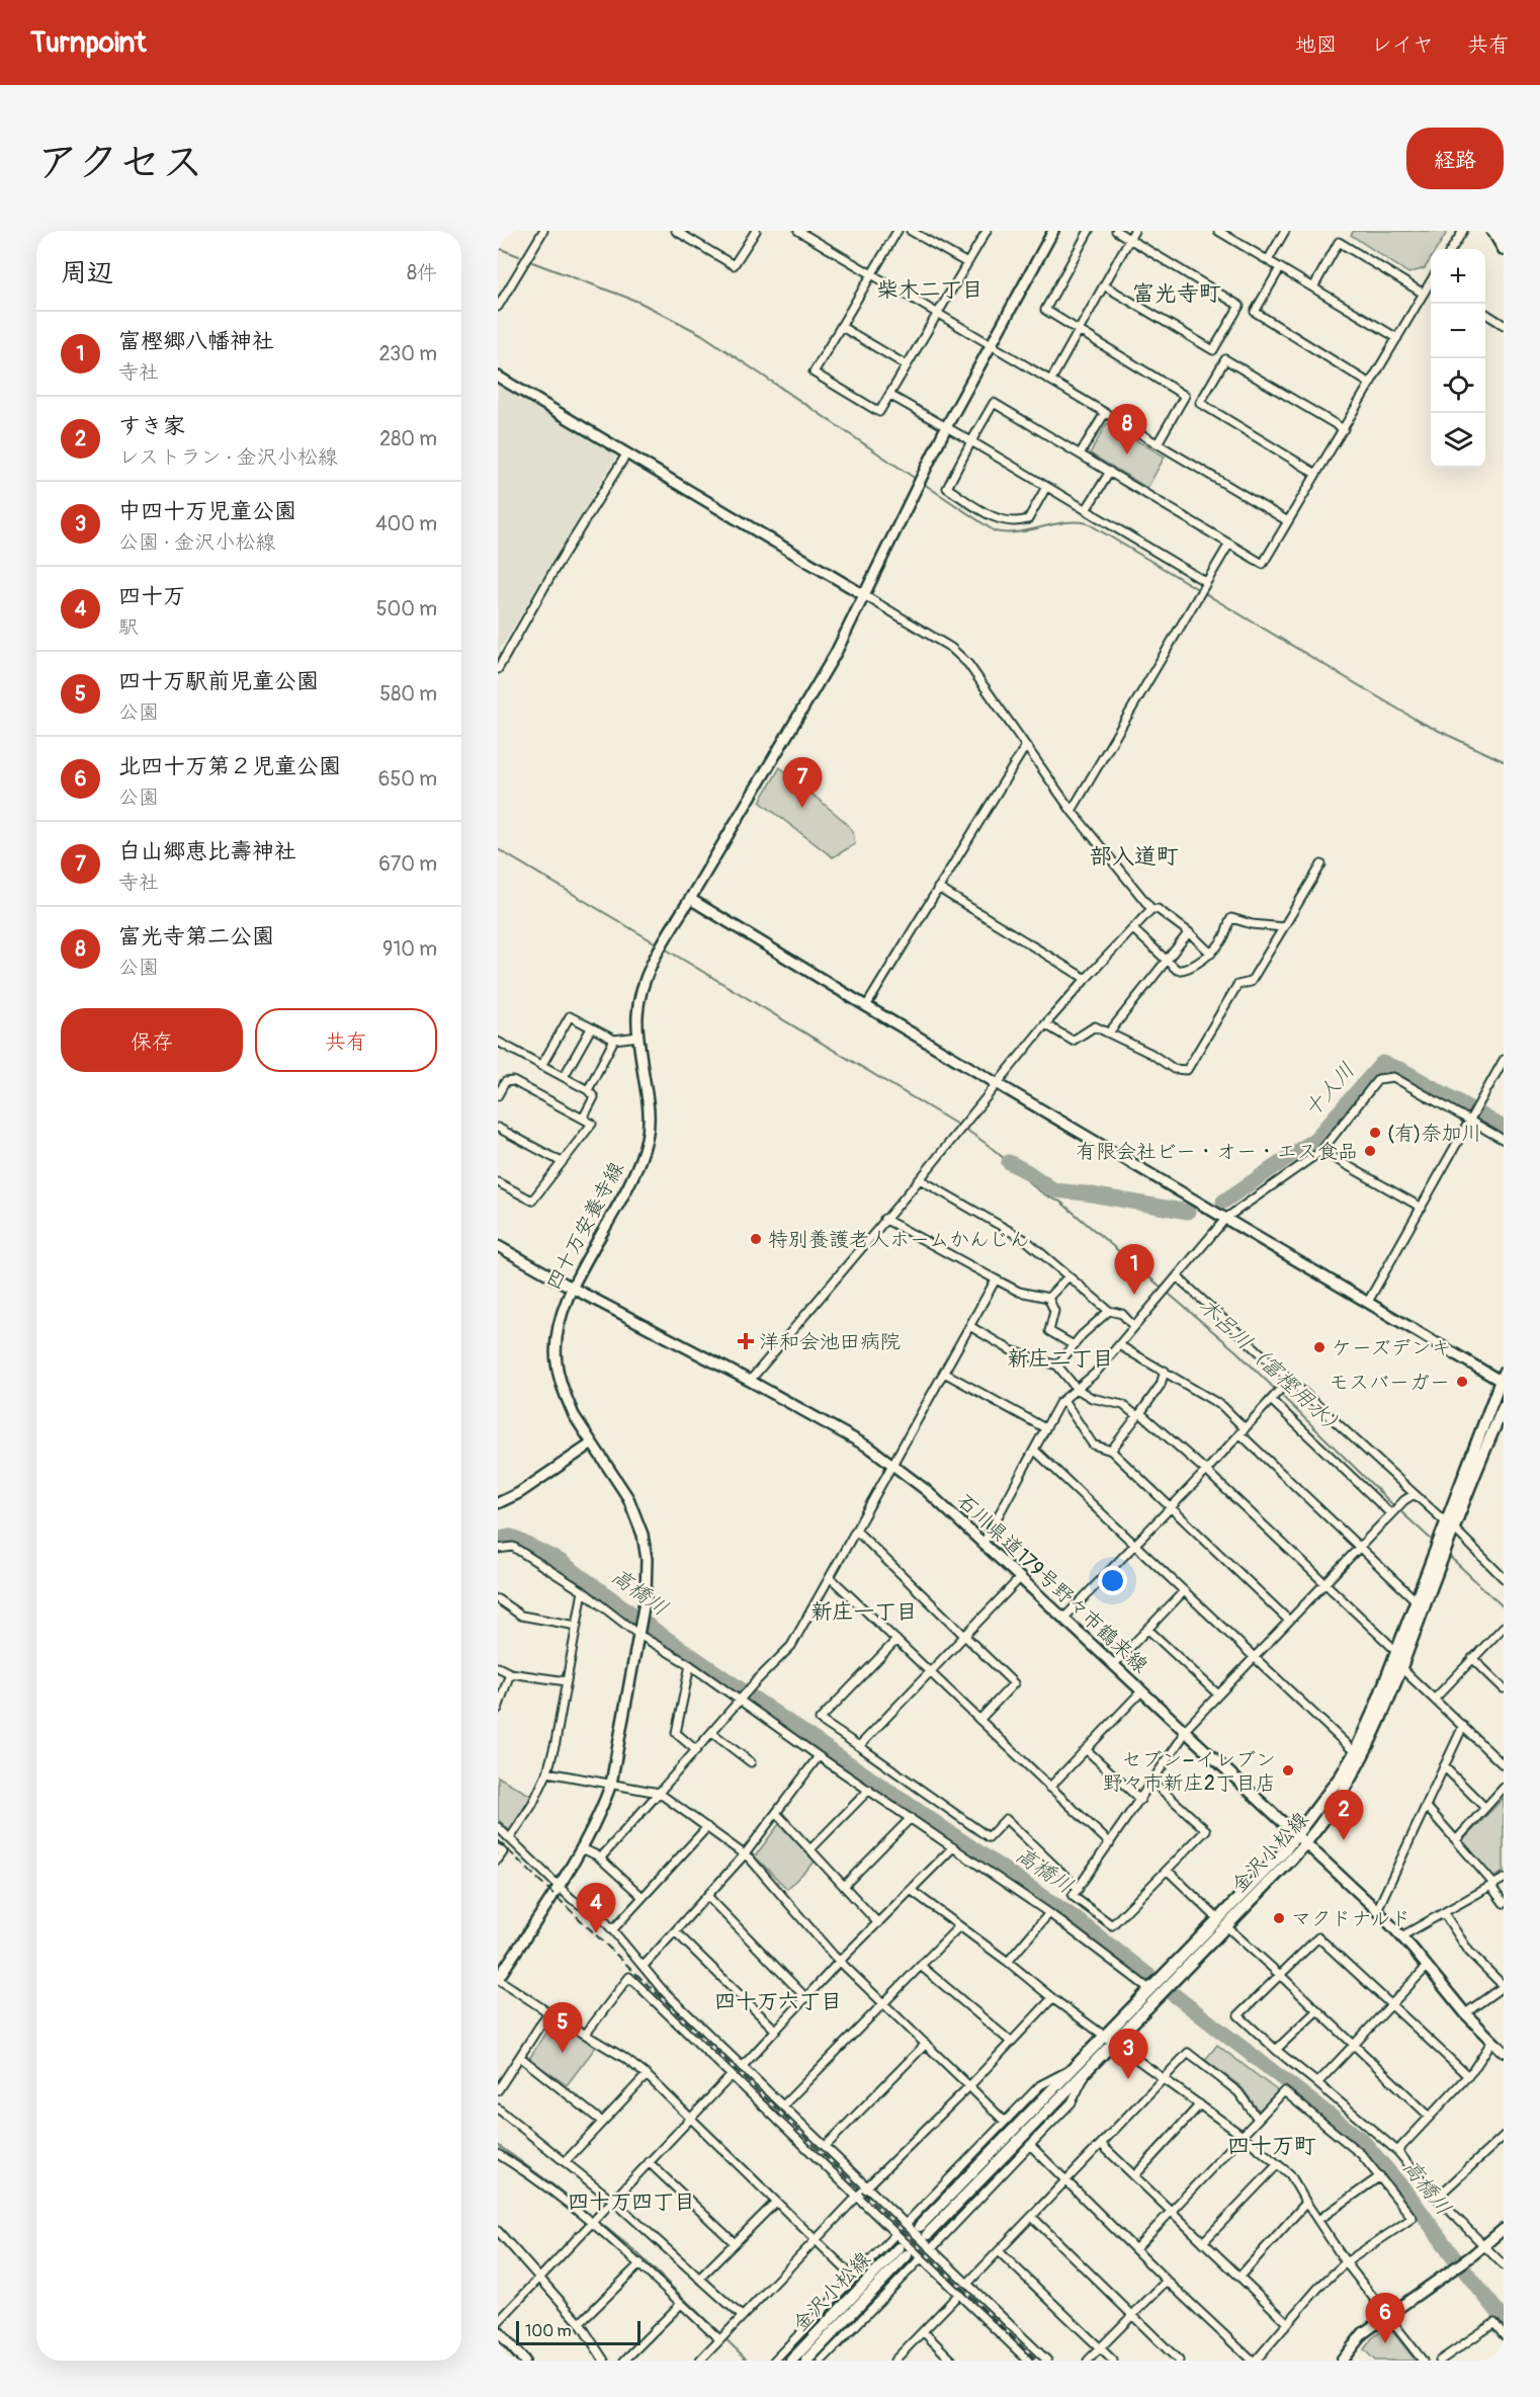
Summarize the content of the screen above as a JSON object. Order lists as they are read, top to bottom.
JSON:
{
  "streets": {
    "main road": ["金沢小松線"],
    "street": ["四十万安養寺線", "石川県道179号野々市鶴来線"]
  },
  "crossings": [
    ["四十万安養寺線", "石川県道179号野々市鶴来線"],
    ["石川県道179号野々市鶴来線", "金沢小松線"]
  ],
  "districts": [
    "柴木二丁目",
    "富光寺町",
    "部入道町",
    "新庄二丁目",
    "新庄一丁目",
    "四十万六丁目",
    "四十万町",
    "四十万四丁目"
  ],
  "water": ["十人川", "木呂川（富樫用水）", "高橋川"],
  "places": {
    "other": [
      "(有)奈加川",
      "有限会社ビー・オー・エス食品",
      "特別養護老人ホームかんじん",
      "ケーズデンキ",
      "モスバーガー",
      "セブン−イレブン 野々市新庄2丁目店",
      "マクドナルド"
    ],
    "health": ["洋和会池田病院"]
  },
  "scale_bar": "100 m",
  "page": {
    "header": "Turnpoint",
    "nav": ["地図", "レイヤ", "共有"],
    "title": "アクセス",
    "buttons": [
      "経路",
      ["保存", "共有"]
    ],
    "heading": ["周辺", "8件"],
    "map_buttons": ["+", "−"],
    "list": [
      {
        "mark": "1",
        "name": "富樫郷八幡神社",
        "note": "寺社",
        "value": "230 m"
      },
      {
        "mark": "2",
        "name": "すき家",
        "note": "レストラン · 金沢小松線",
        "value": "280 m"
      },
      {
        "mark": "3",
        "name": "中四十万児童公園",
        "note": "公園 · 金沢小松線",
        "value": "400 m"
      },
      {
        "mark": "4",
        "name": "四十万",
        "note": "駅",
        "value": "500 m"
      },
      {
        "mark": "5",
        "name": "四十万駅前児童公園",
        "note": "公園",
        "value": "580 m"
      },
      {
        "mark": "6",
        "name": "北四十万第２児童公園",
        "note": "公園",
        "value": "650 m"
      },
      {
        "mark": "7",
        "name": "白山郷恵比壽神社",
        "note": "寺社",
        "value": "670 m"
      },
      {
        "mark": "8",
        "name": "富光寺第二公園",
        "note": "公園",
        "value": "910 m"
      }
    ],
    "pins": [
      "8",
      "7",
      "1",
      "2",
      "4",
      "5",
      "3",
      "6"
    ],
    "scale": "100 m"
  }
}
